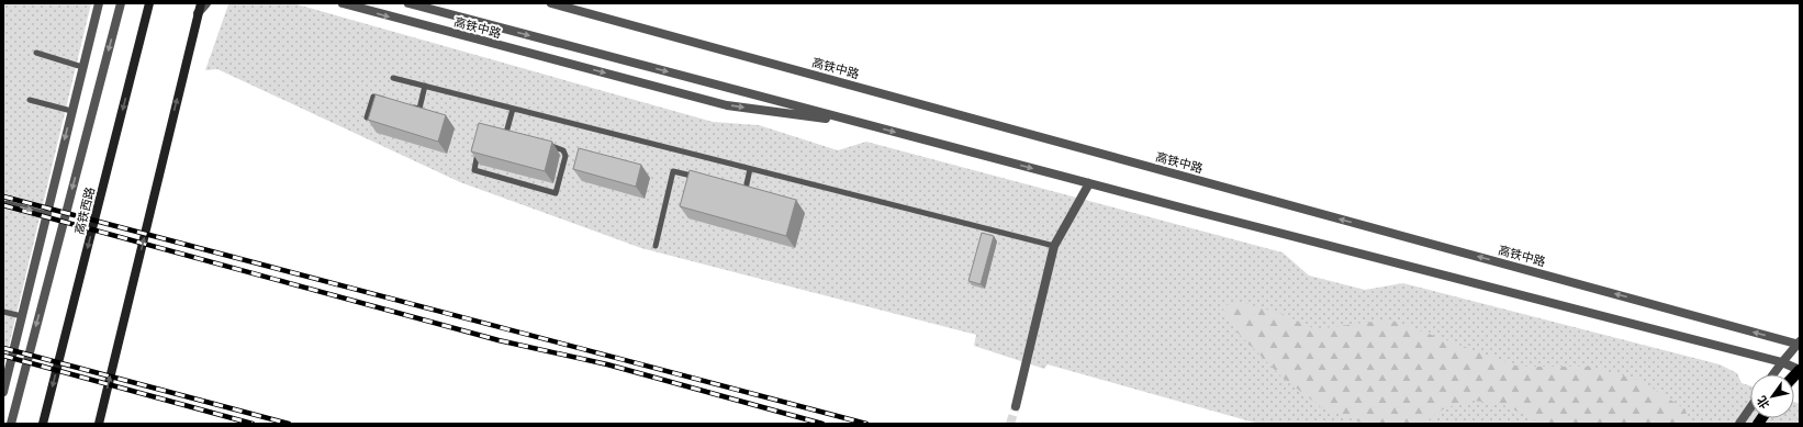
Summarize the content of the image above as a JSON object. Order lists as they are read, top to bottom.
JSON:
{
  "streets": {
    "main road": ["高铁西路"],
    "street": ["高铁中路"]
  },
  "north": "bottom left"
}
